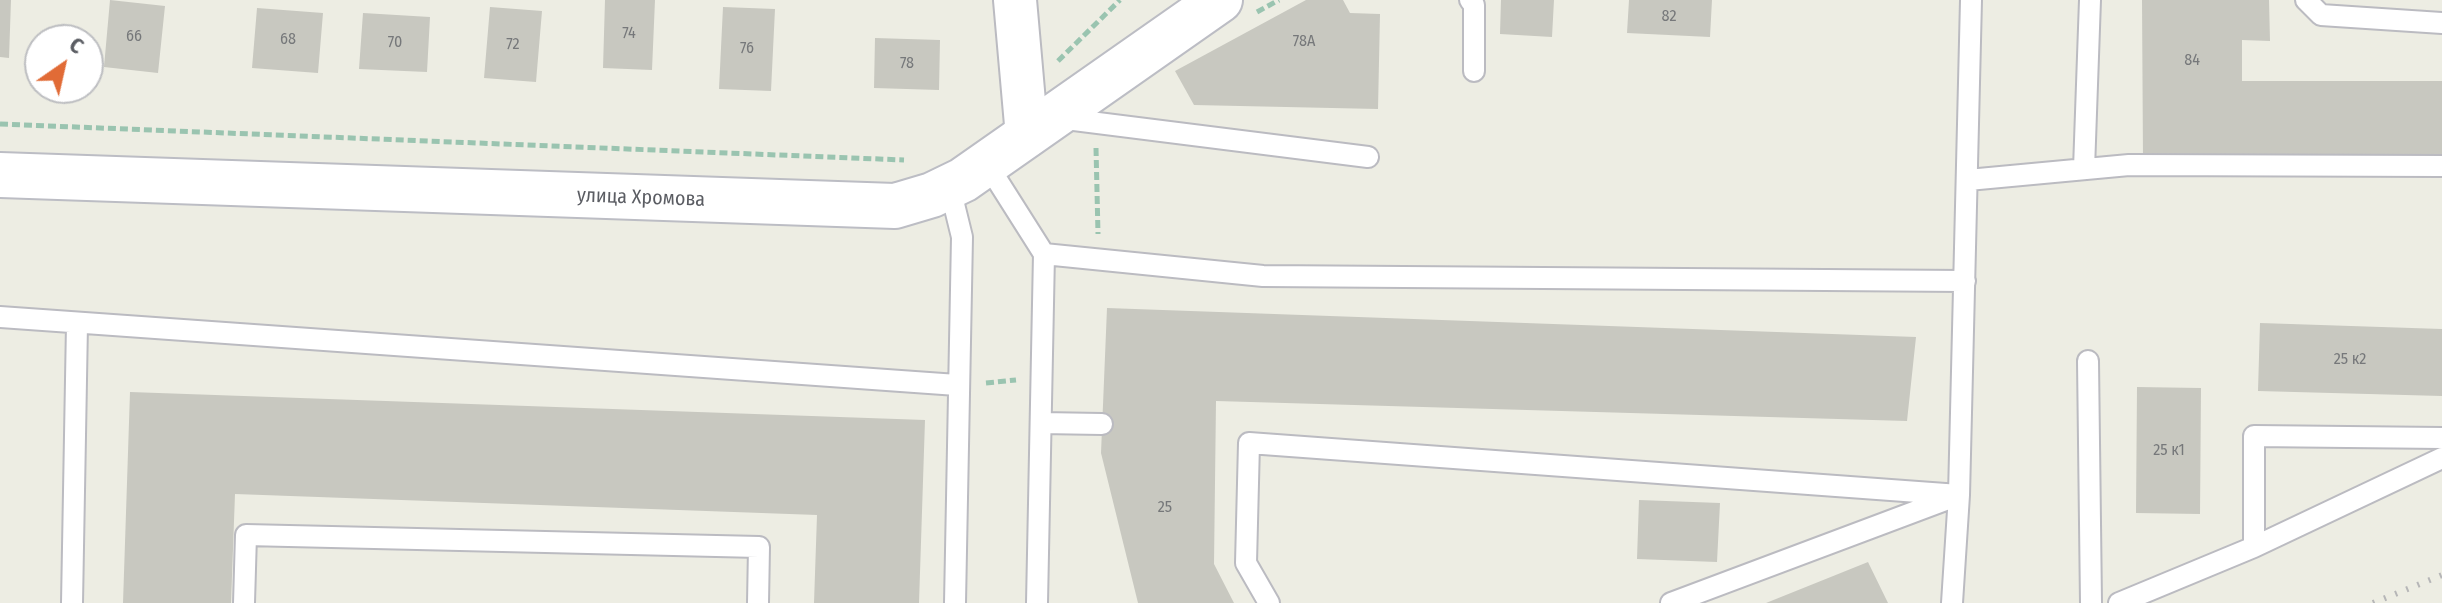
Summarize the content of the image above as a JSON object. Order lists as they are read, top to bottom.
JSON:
{
  "streets": {
    "main road": ["улица Хромова"]
  },
  "house_numbers": [
    "82",
    "74",
    "66",
    "68",
    "78А",
    "70",
    "72",
    "76",
    "84",
    "78",
    "25 к2",
    "25 к1",
    "25"
  ],
  "north": "top right"
}
